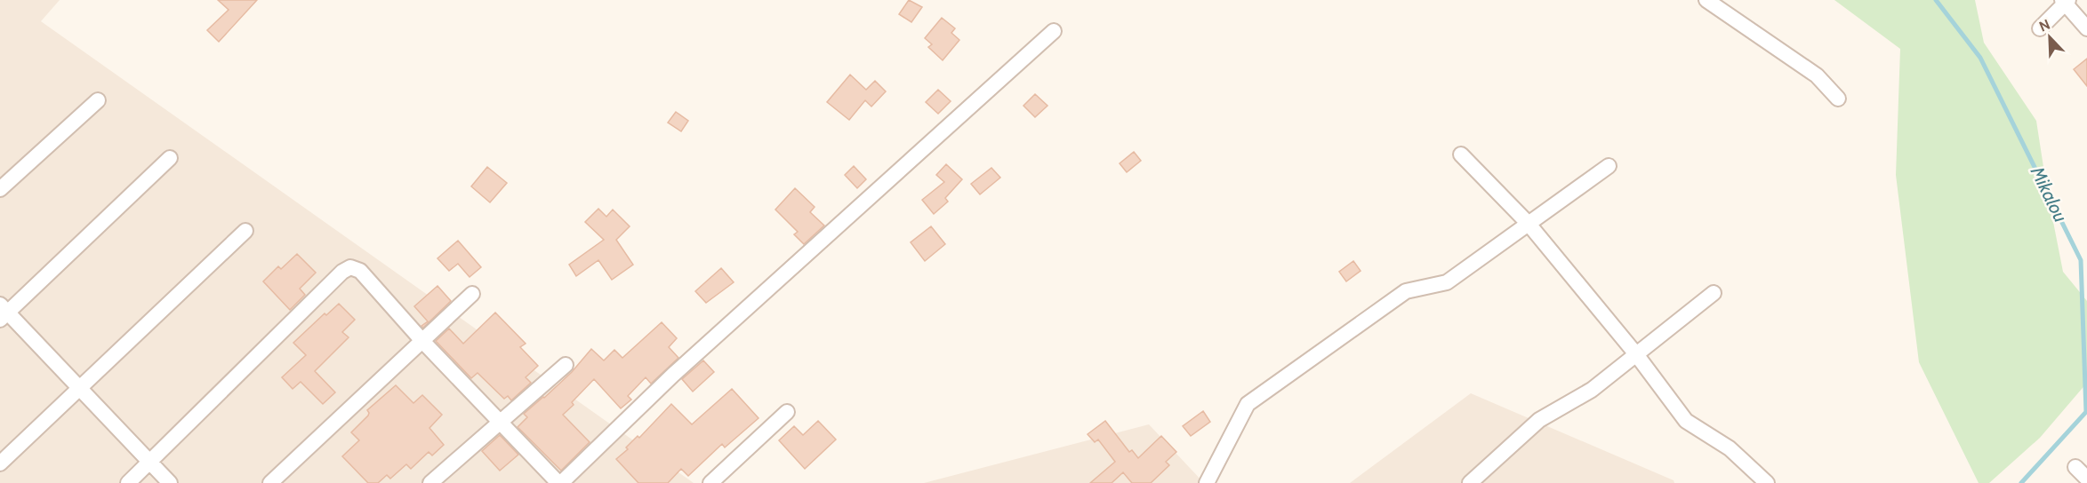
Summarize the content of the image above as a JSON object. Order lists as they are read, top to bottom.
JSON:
{
  "water": ["Mikalou"],
  "north": "top left"
}
